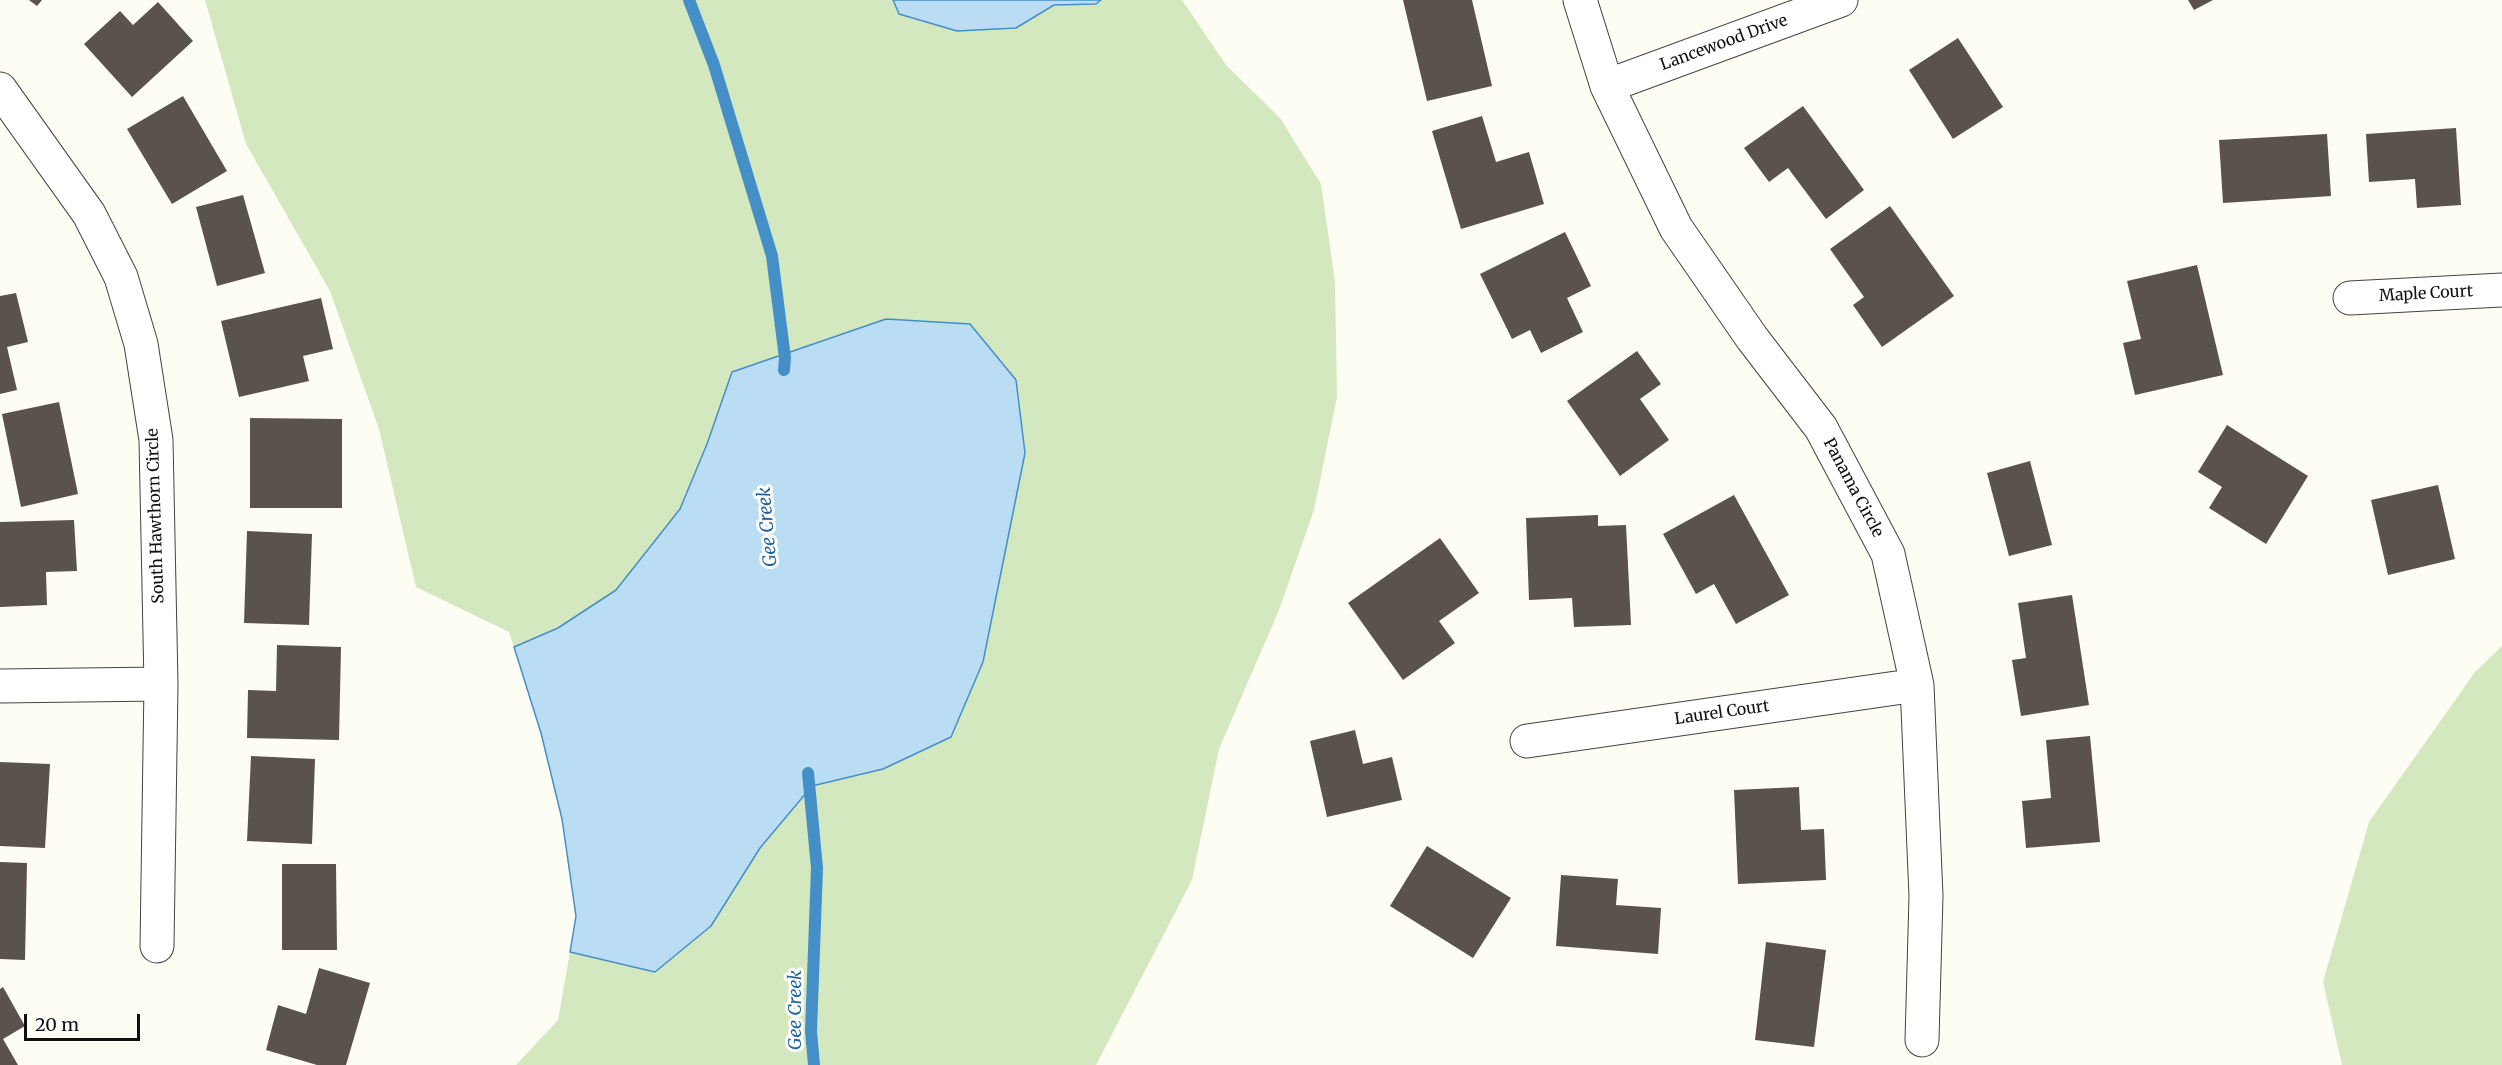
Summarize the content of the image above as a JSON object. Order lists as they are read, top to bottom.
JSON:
{
  "streets": {
    "street": [
      "Lancewood Drive",
      "Maple Court",
      "Panama Circle",
      "South Hawthorn Circle",
      "Laurel Court"
    ]
  },
  "crossings": [
    ["Lancewood Drive", "Panama Circle"],
    ["Panama Circle", "Laurel Court"]
  ],
  "water": ["Gee Creek"],
  "scale_bar": "20 m"
}
